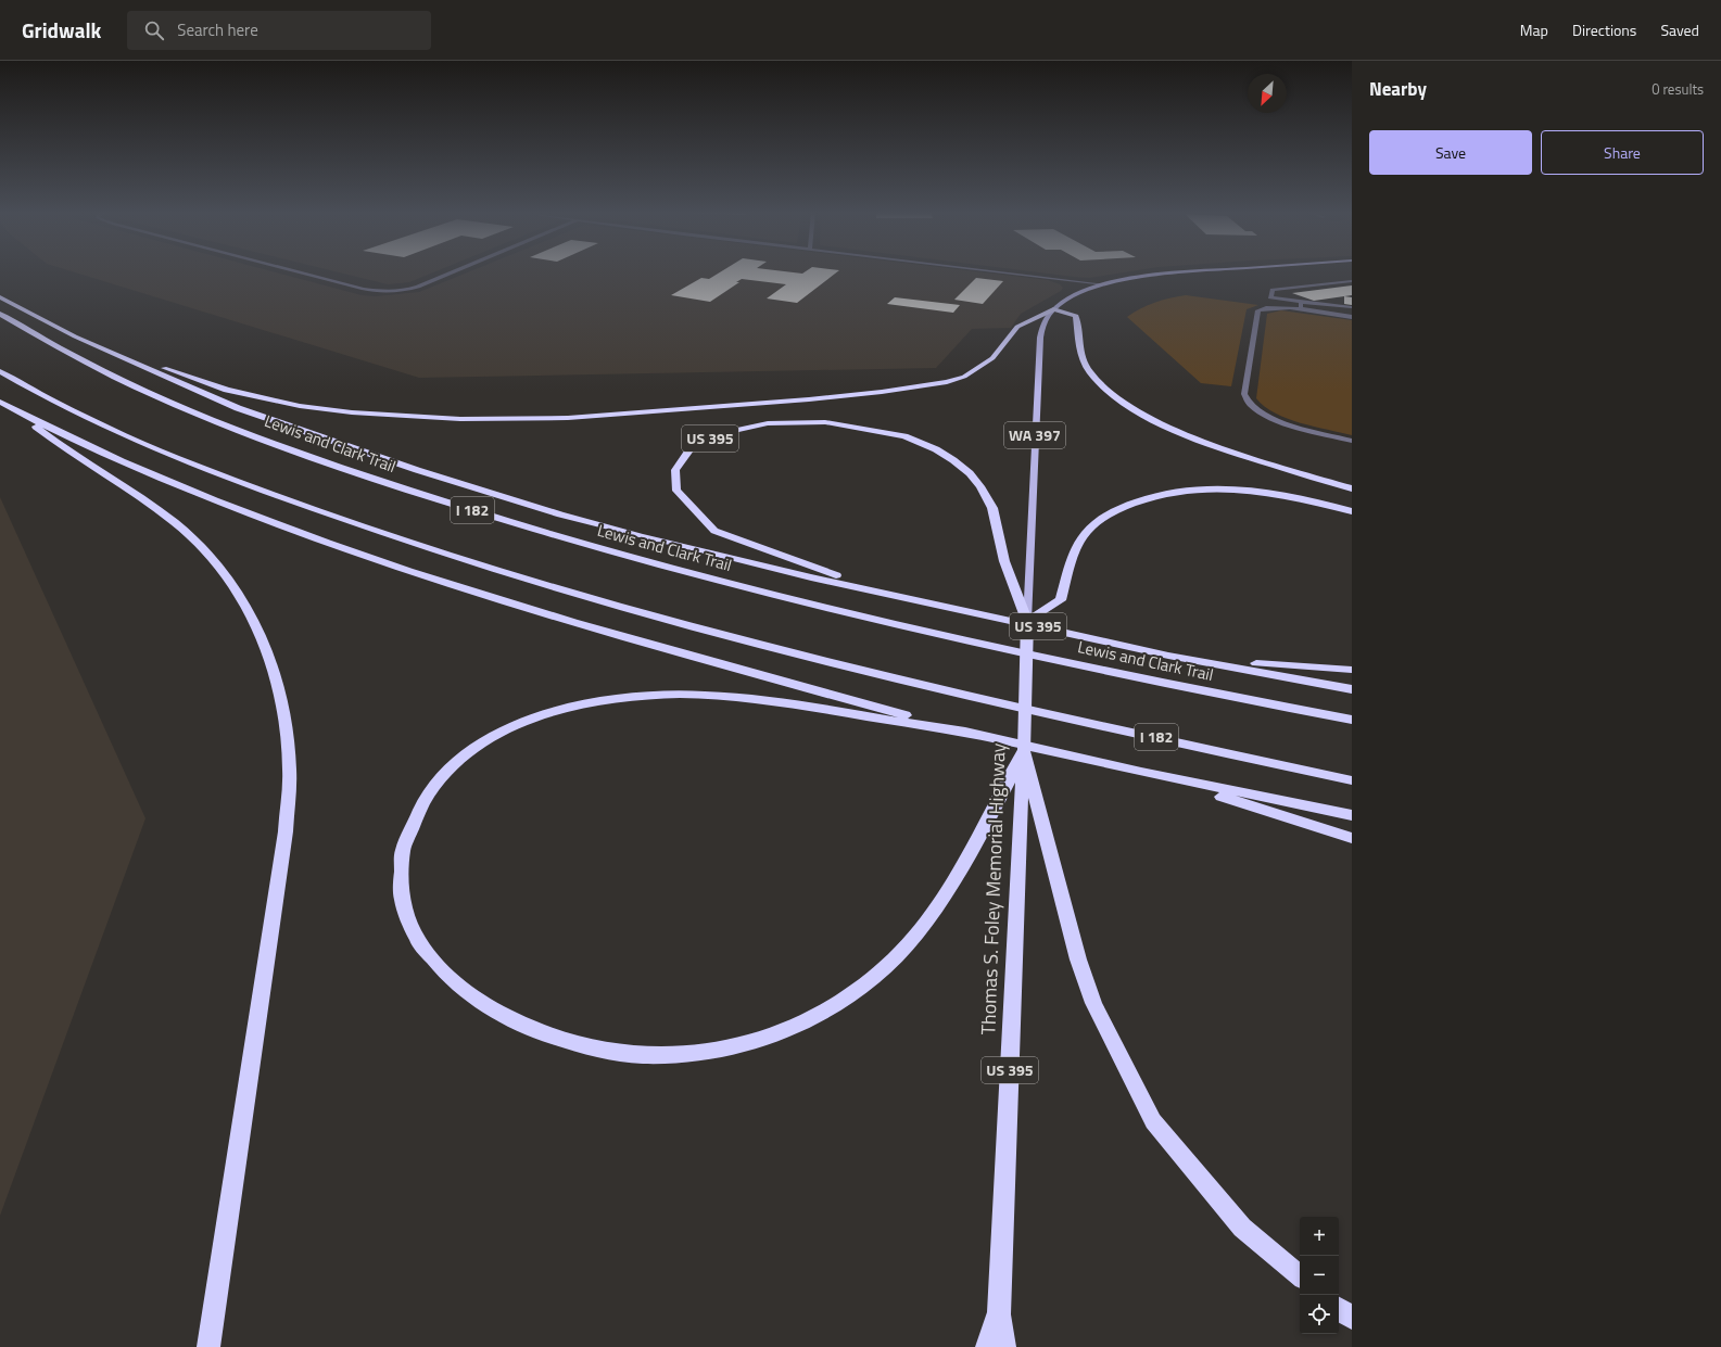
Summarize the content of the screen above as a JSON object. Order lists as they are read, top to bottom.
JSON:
{
  "streets": {
    "highway": [
      "US 395",
      "Lewis and Clark Trail",
      "I 182",
      "Thomas S. Foley Memorial Highway"
    ],
    "main road": ["WA 397"]
  },
  "crossings": [
    ["WA 397", "US 395"],
    ["WA 397", "Thomas S. Foley Memorial Highway"],
    ["US 395", "Thomas S. Foley Memorial Highway"]
  ],
  "north": "bottom left",
  "page": {
    "header": "Gridwalk",
    "search": "Search here",
    "nav": ["Map", "Directions", "Saved"],
    "heading": ["Nearby", "0 results"],
    "buttons": ["Save", "Share"],
    "map_buttons": ["+", "−"]
  }
}
